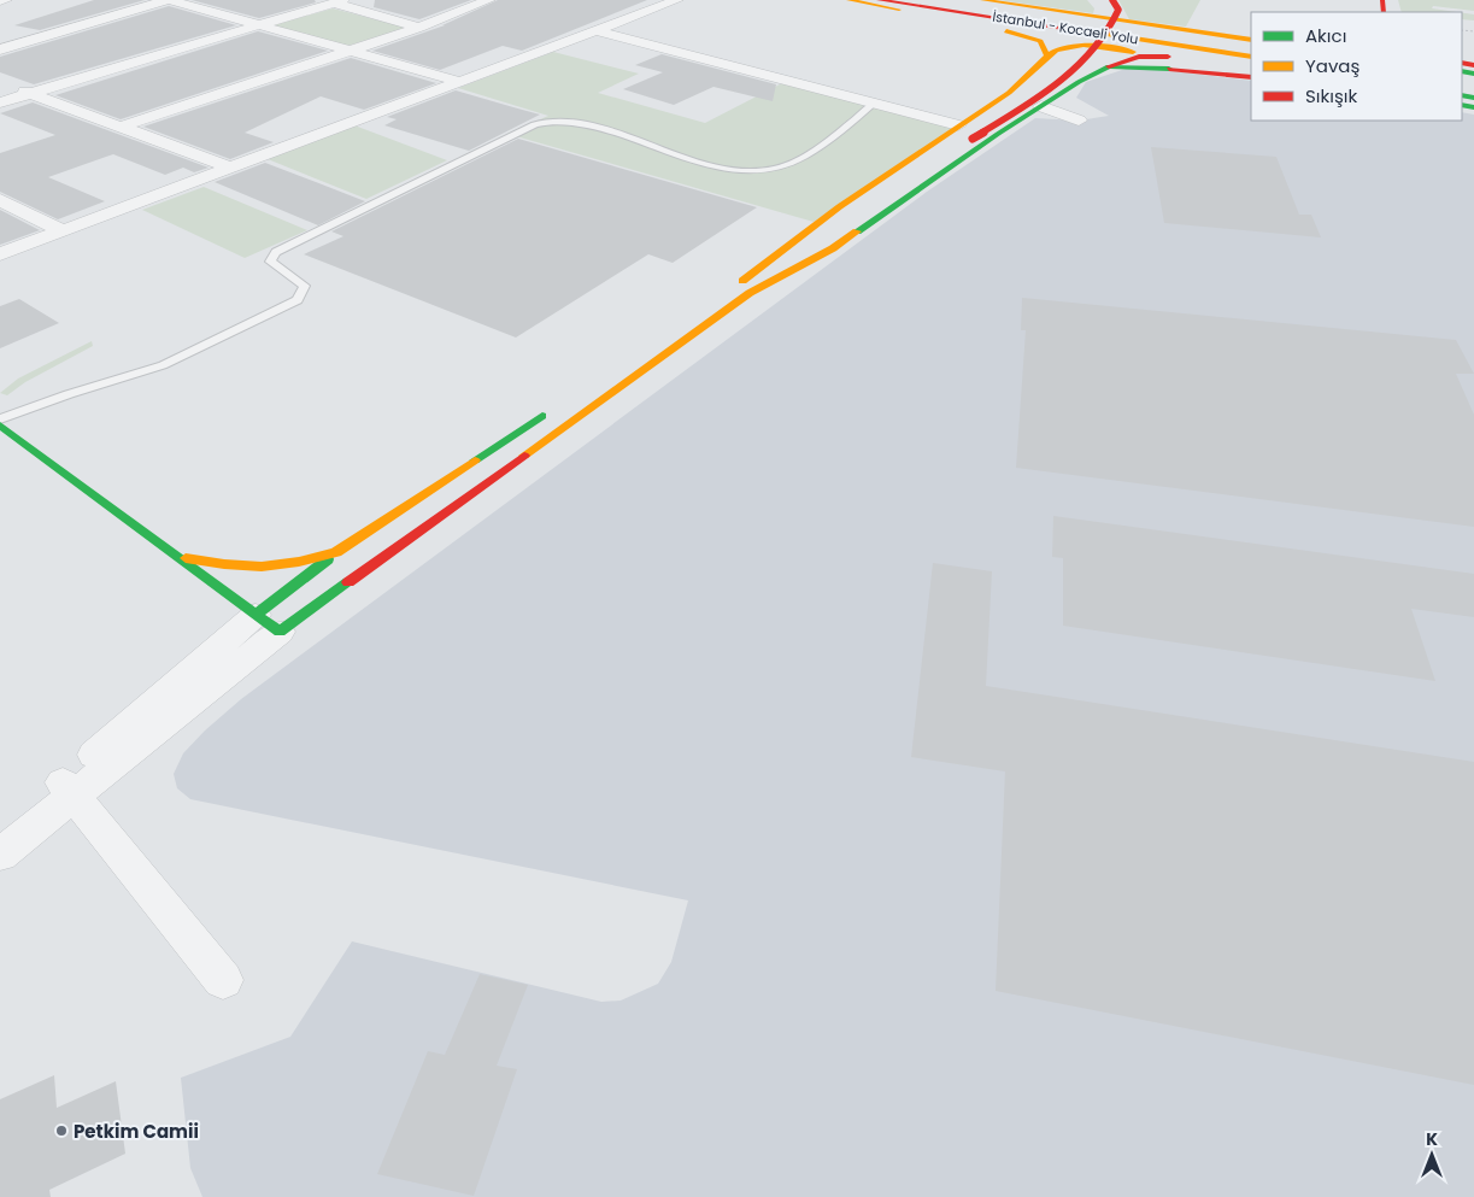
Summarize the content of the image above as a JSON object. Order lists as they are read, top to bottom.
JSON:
{
  "streets": {
    "main road": ["İstanbul - Kocaeli Yolu"]
  },
  "places": ["Petkim Camii"],
  "legend": ["Akıcı", "Yavaş", "Sıkışık"],
  "north": "top"
}
